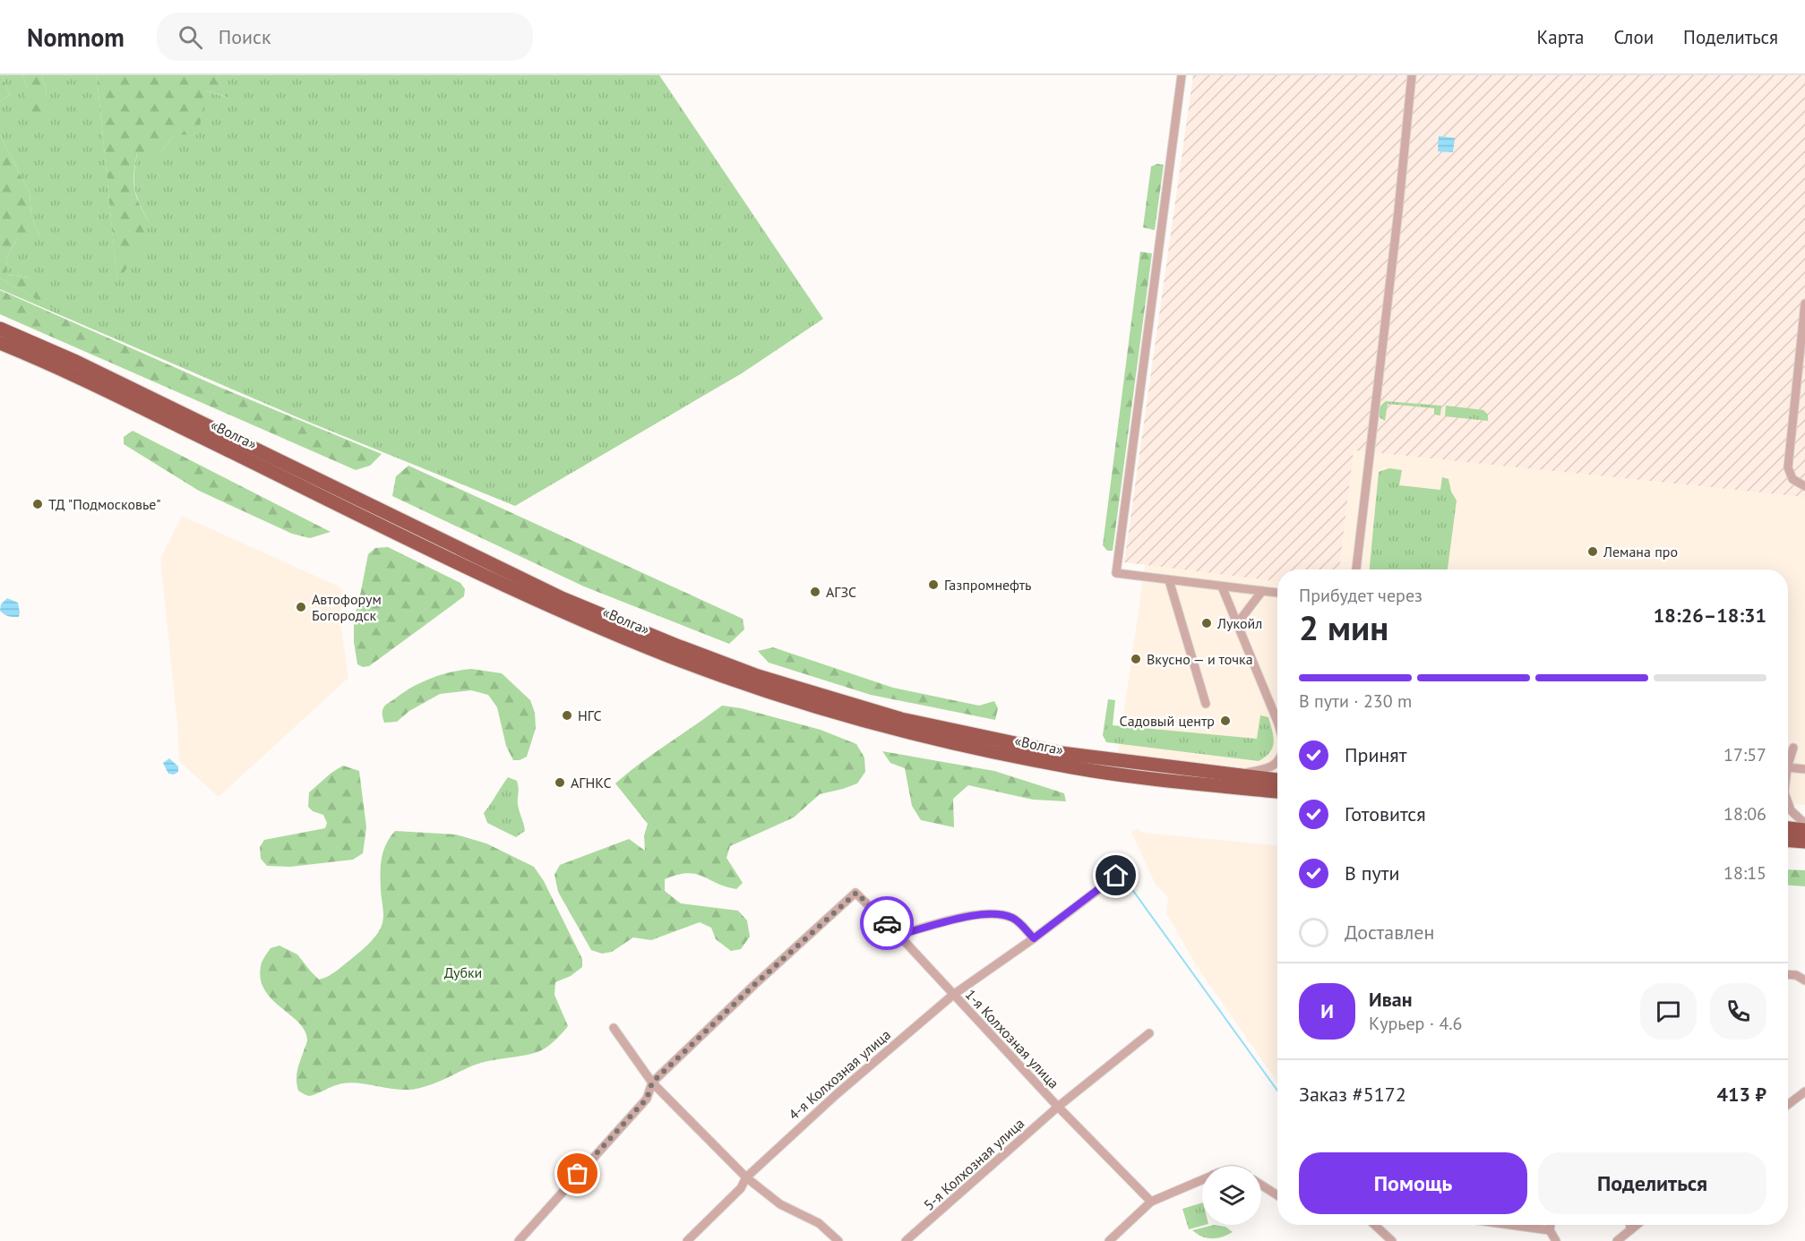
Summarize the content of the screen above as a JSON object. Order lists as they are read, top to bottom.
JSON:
{
  "streets": {
    "highway": ["«Волга»"],
    "street": ["1-я Колхозная улица", "4-я Колхозная улица", "5-я Колхозная улица"]
  },
  "crossings": [
    ["1-я Колхозная улица", "4-я Колхозная улица"],
    ["1-я Колхозная улица", "5-я Колхозная улица"]
  ],
  "parks": ["Дубки"],
  "places": [
    "ТД \"Подмосковье\"",
    "Лемана про",
    "Газпромнефть",
    "АГЗС",
    "Автофорум Богородск",
    "Лукойл",
    "Вкусно — и точка",
    "НГС",
    "Садовый центр",
    "АГНКС"
  ],
  "page": {
    "header": "Nomnom",
    "search": "Поиск",
    "nav": ["Карта", "Слои", "Поделиться"],
    "heading": ["2 мин", "Прибудет через", "18:26–18:31"],
    "panel": [
      "Иван",
      "Курьер · 4.6",
      "Заказ #5172",
      "413 ₽"
    ],
    "bar": "В пути · 230 m",
    "list": [
      ["Принят", "17:57"],
      ["Готовится", "18:06"],
      ["В пути", "18:15"],
      "Доставлен"
    ],
    "round": "И",
    "buttons": ["Помощь", "Поделиться"]
  }
}
